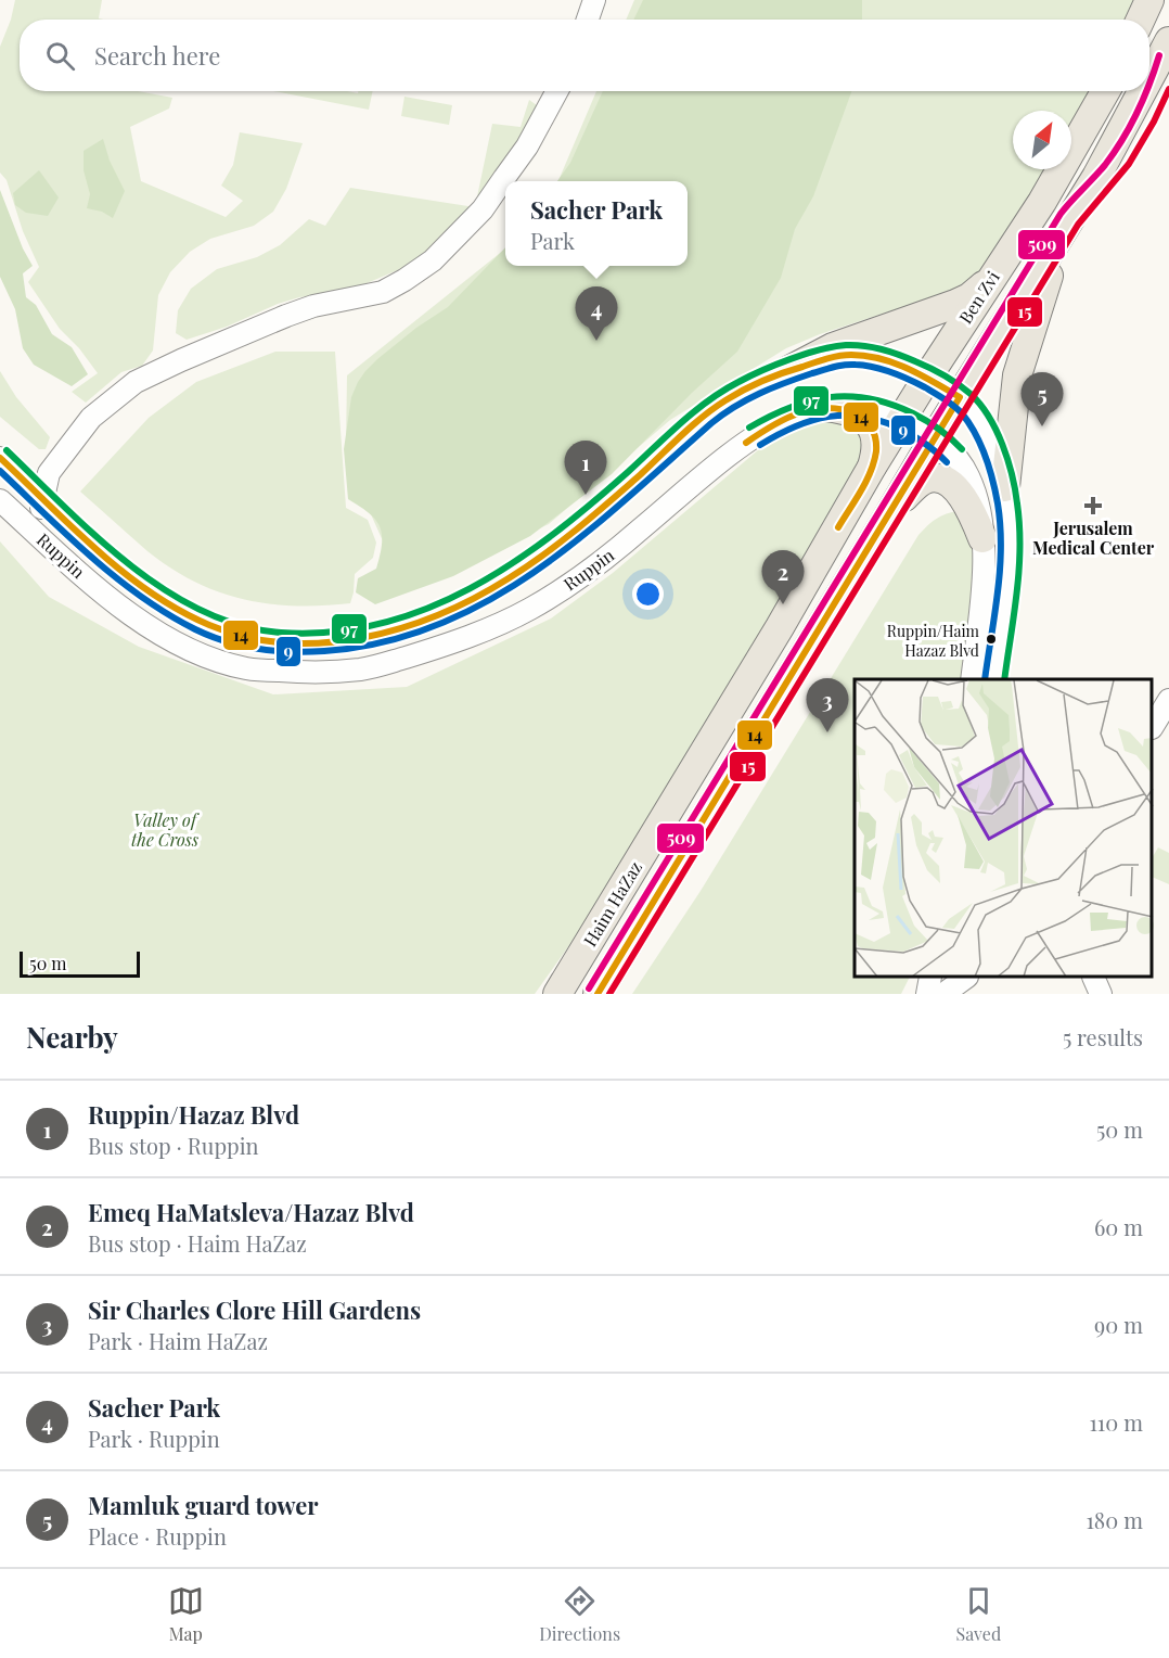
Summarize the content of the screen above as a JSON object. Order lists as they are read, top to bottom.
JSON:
{
  "streets": {
    "main road": ["Ben Zvi", "Haim HaZaz"],
    "street": ["Ruppin"]
  },
  "crossings": [
    ["Ben Zvi", "Ruppin"],
    ["Ben Zvi", "Haim HaZaz"],
    ["Ruppin", "Haim HaZaz"]
  ],
  "parks": ["Valley of the Cross"],
  "places": {
    "health": ["Jerusalem Medical Center"],
    "other": ["Ruppin/Haim Hazaz Blvd"]
  },
  "lines": [
    "transit line 509",
    "transit line 15",
    "transit line 97",
    "transit line 14",
    "transit line 9"
  ],
  "scale_bar": "50 m",
  "north": "top right",
  "page": {
    "search": "Search here",
    "popup": ["Sacher Park", "Park"],
    "pins": [
      "4",
      "5",
      "1",
      "2",
      "3"
    ],
    "scale": "50 m",
    "heading": ["Nearby", "5 results"],
    "list": [
      {
        "mark": "1",
        "name": "Ruppin/Hazaz Blvd",
        "note": "Bus stop · Ruppin",
        "value": "50 m"
      },
      {
        "mark": "2",
        "name": "Emeq HaMatsleva/Hazaz Blvd",
        "note": "Bus stop · Haim HaZaz",
        "value": "60 m"
      },
      {
        "mark": "3",
        "name": "Sir Charles Clore Hill Gardens",
        "note": "Park · Haim HaZaz",
        "value": "90 m"
      },
      {
        "mark": "4",
        "name": "Sacher Park",
        "note": "Park · Ruppin",
        "value": "110 m"
      },
      {
        "mark": "5",
        "name": "Mamluk guard tower",
        "note": "Place · Ruppin",
        "value": "180 m"
      }
    ],
    "nav": ["Map", "Directions", "Saved"]
  }
}
